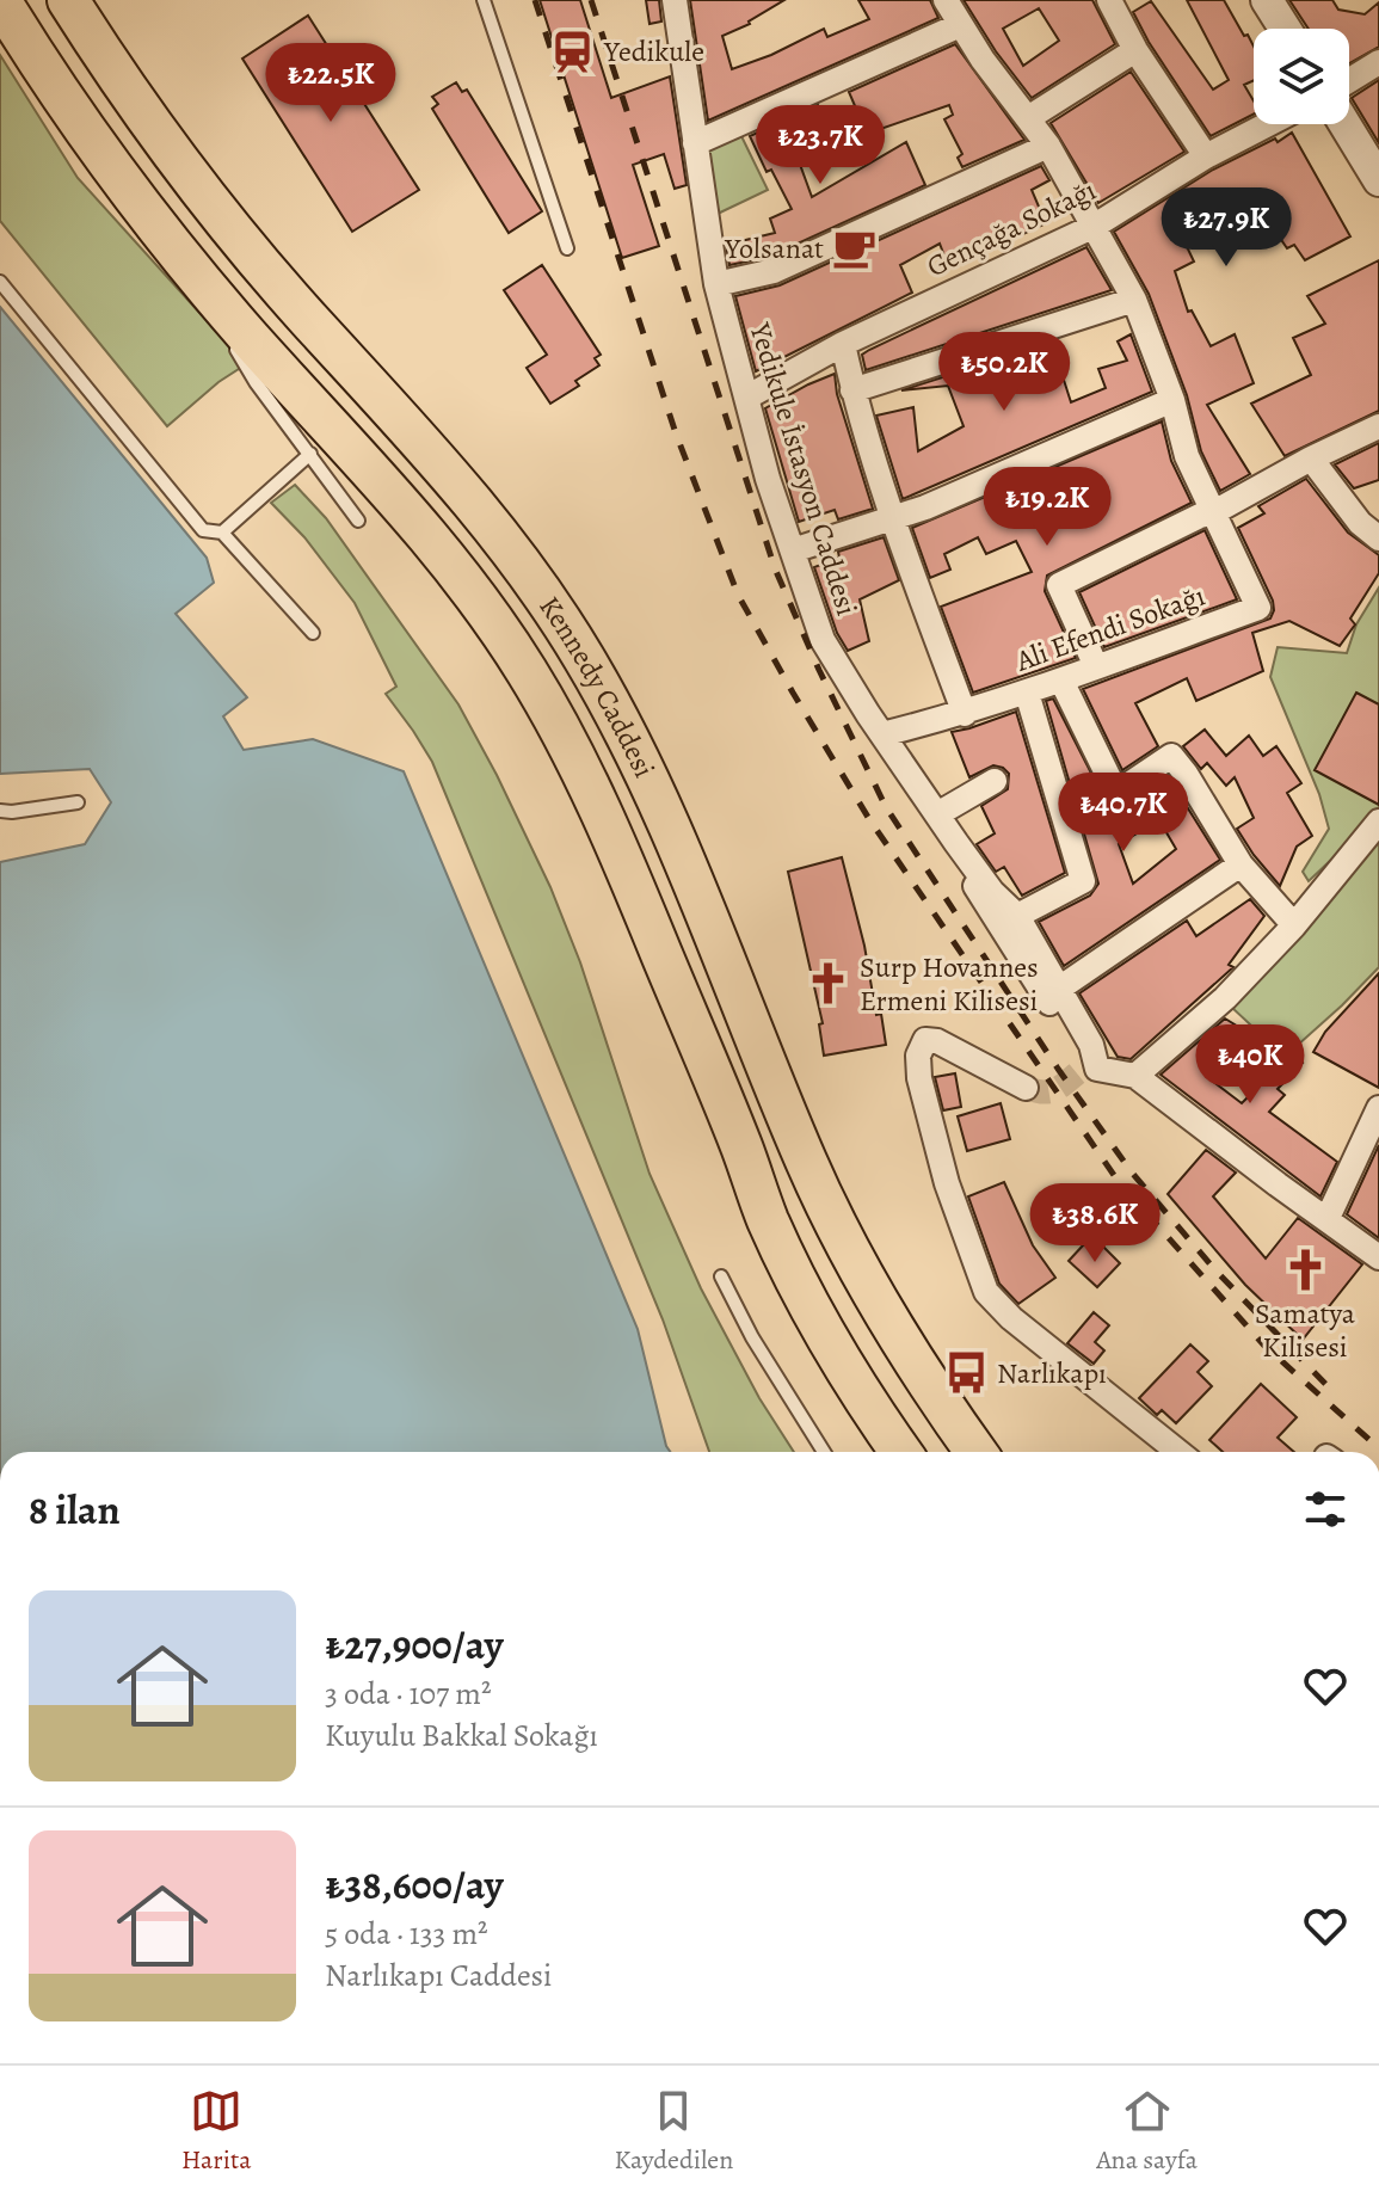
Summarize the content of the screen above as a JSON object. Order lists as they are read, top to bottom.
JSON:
{
  "streets": {
    "highway": ["Kennedy Caddesi"],
    "street": ["Gençağa Sokağı", "Yedikule İstasyon Caddesi", "Ali Efendi Sokağı"]
  },
  "crossings": [
    ["Gençağa Sokağı", "Yedikule İstasyon Caddesi"],
    ["Yedikule İstasyon Caddesi", "Ali Efendi Sokağı"]
  ],
  "places": {
    "station": ["Yedikule"],
    "cafe": ["Yolsanat"],
    "church": ["Surp Hovannes Ermeni Kilisesi", "Samatya Kilisesi"],
    "bus stop": ["Narlıkapı"]
  },
  "page": {
    "price": [
      "₺22.5K",
      "₺23.7K",
      "₺27.9K",
      "₺50.2K",
      "₺19.2K",
      "₺40.7K",
      "₺40K",
      "₺38.6K"
    ],
    "heading": "8 ilan",
    "list": [
      {
        "name": "₺27,900/ay",
        "note": "3 oda · 107 m² · Kuyulu Bakkal Sokağı"
      },
      {
        "name": "₺38,600/ay",
        "note": "5 oda · 133 m² · Narlıkapı Caddesi"
      }
    ],
    "tabs": ["Harita", "Kaydedilen", "Ana sayfa"]
  }
}
